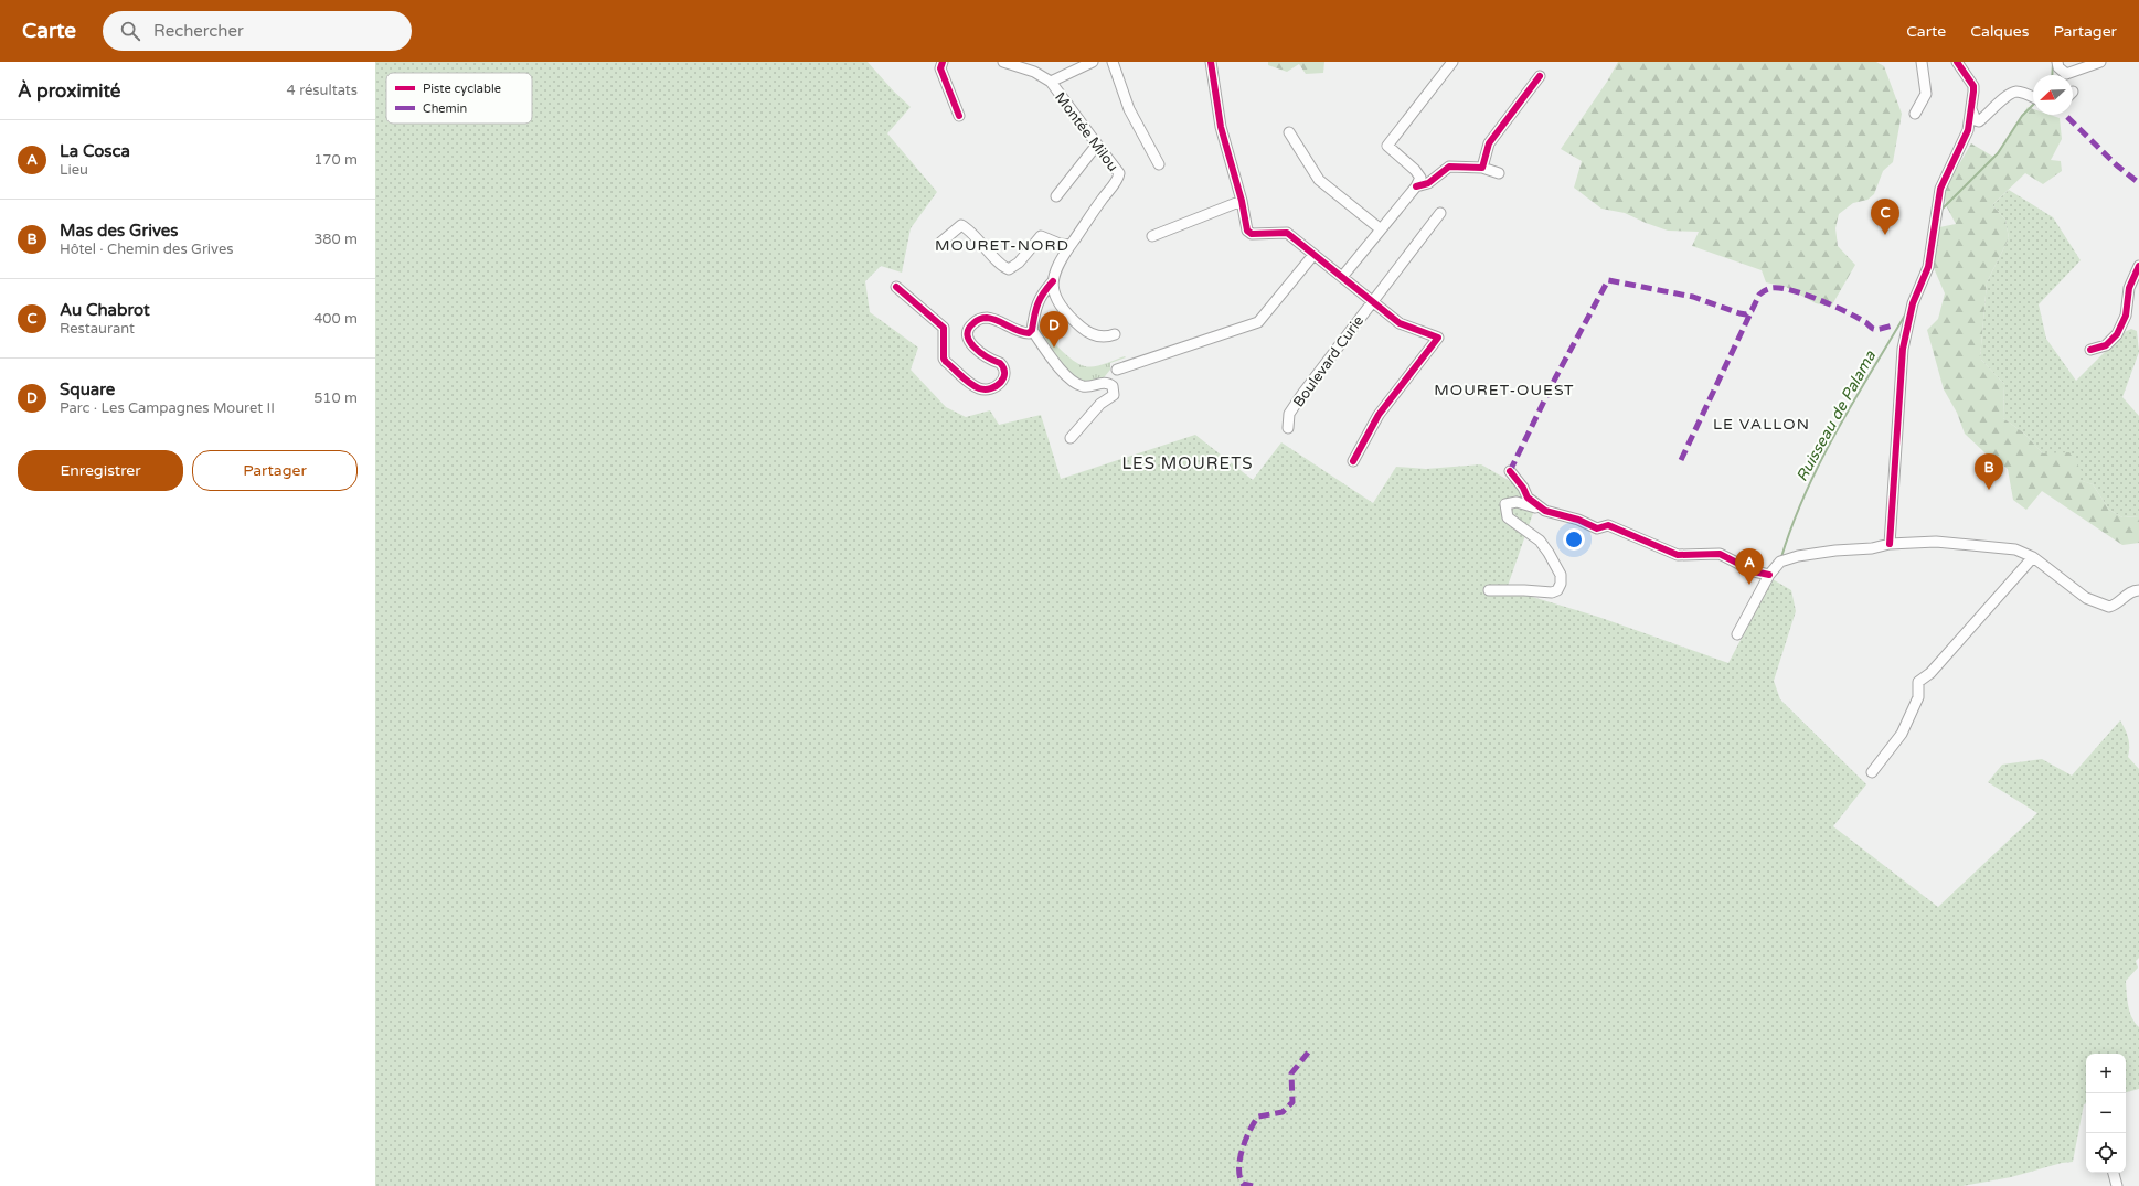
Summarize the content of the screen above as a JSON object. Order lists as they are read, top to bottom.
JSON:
{
  "streets": {
    "street": ["Montée Milou", "Boulevard Curie"]
  },
  "districts": [
    "MOURET-NORD",
    "MOURET-OUEST",
    "LE VALLON",
    "LES MOURETS"
  ],
  "water": ["Ruisseau de Palama"],
  "legend": ["Piste cyclable", "Chemin"],
  "north": "bottom left",
  "page": {
    "header": "Carte",
    "search": "Rechercher",
    "nav": ["Carte", "Calques", "Partager"],
    "heading": ["À proximité", "4 résultats"],
    "list": [
      {
        "mark": "A",
        "name": "La Cosca",
        "note": "Lieu",
        "value": "170 m"
      },
      {
        "mark": "B",
        "name": "Mas des Grives",
        "note": "Hôtel · Chemin des Grives",
        "value": "380 m"
      },
      {
        "mark": "C",
        "name": "Au Chabrot",
        "note": "Restaurant",
        "value": "400 m"
      },
      {
        "mark": "D",
        "name": "Square",
        "note": "Parc · Les Campagnes Mouret II",
        "value": "510 m"
      }
    ],
    "pins": [
      "C",
      "D",
      "B",
      "A"
    ],
    "buttons": ["Enregistrer", "Partager"],
    "map_buttons": ["+", "−"]
  }
}
